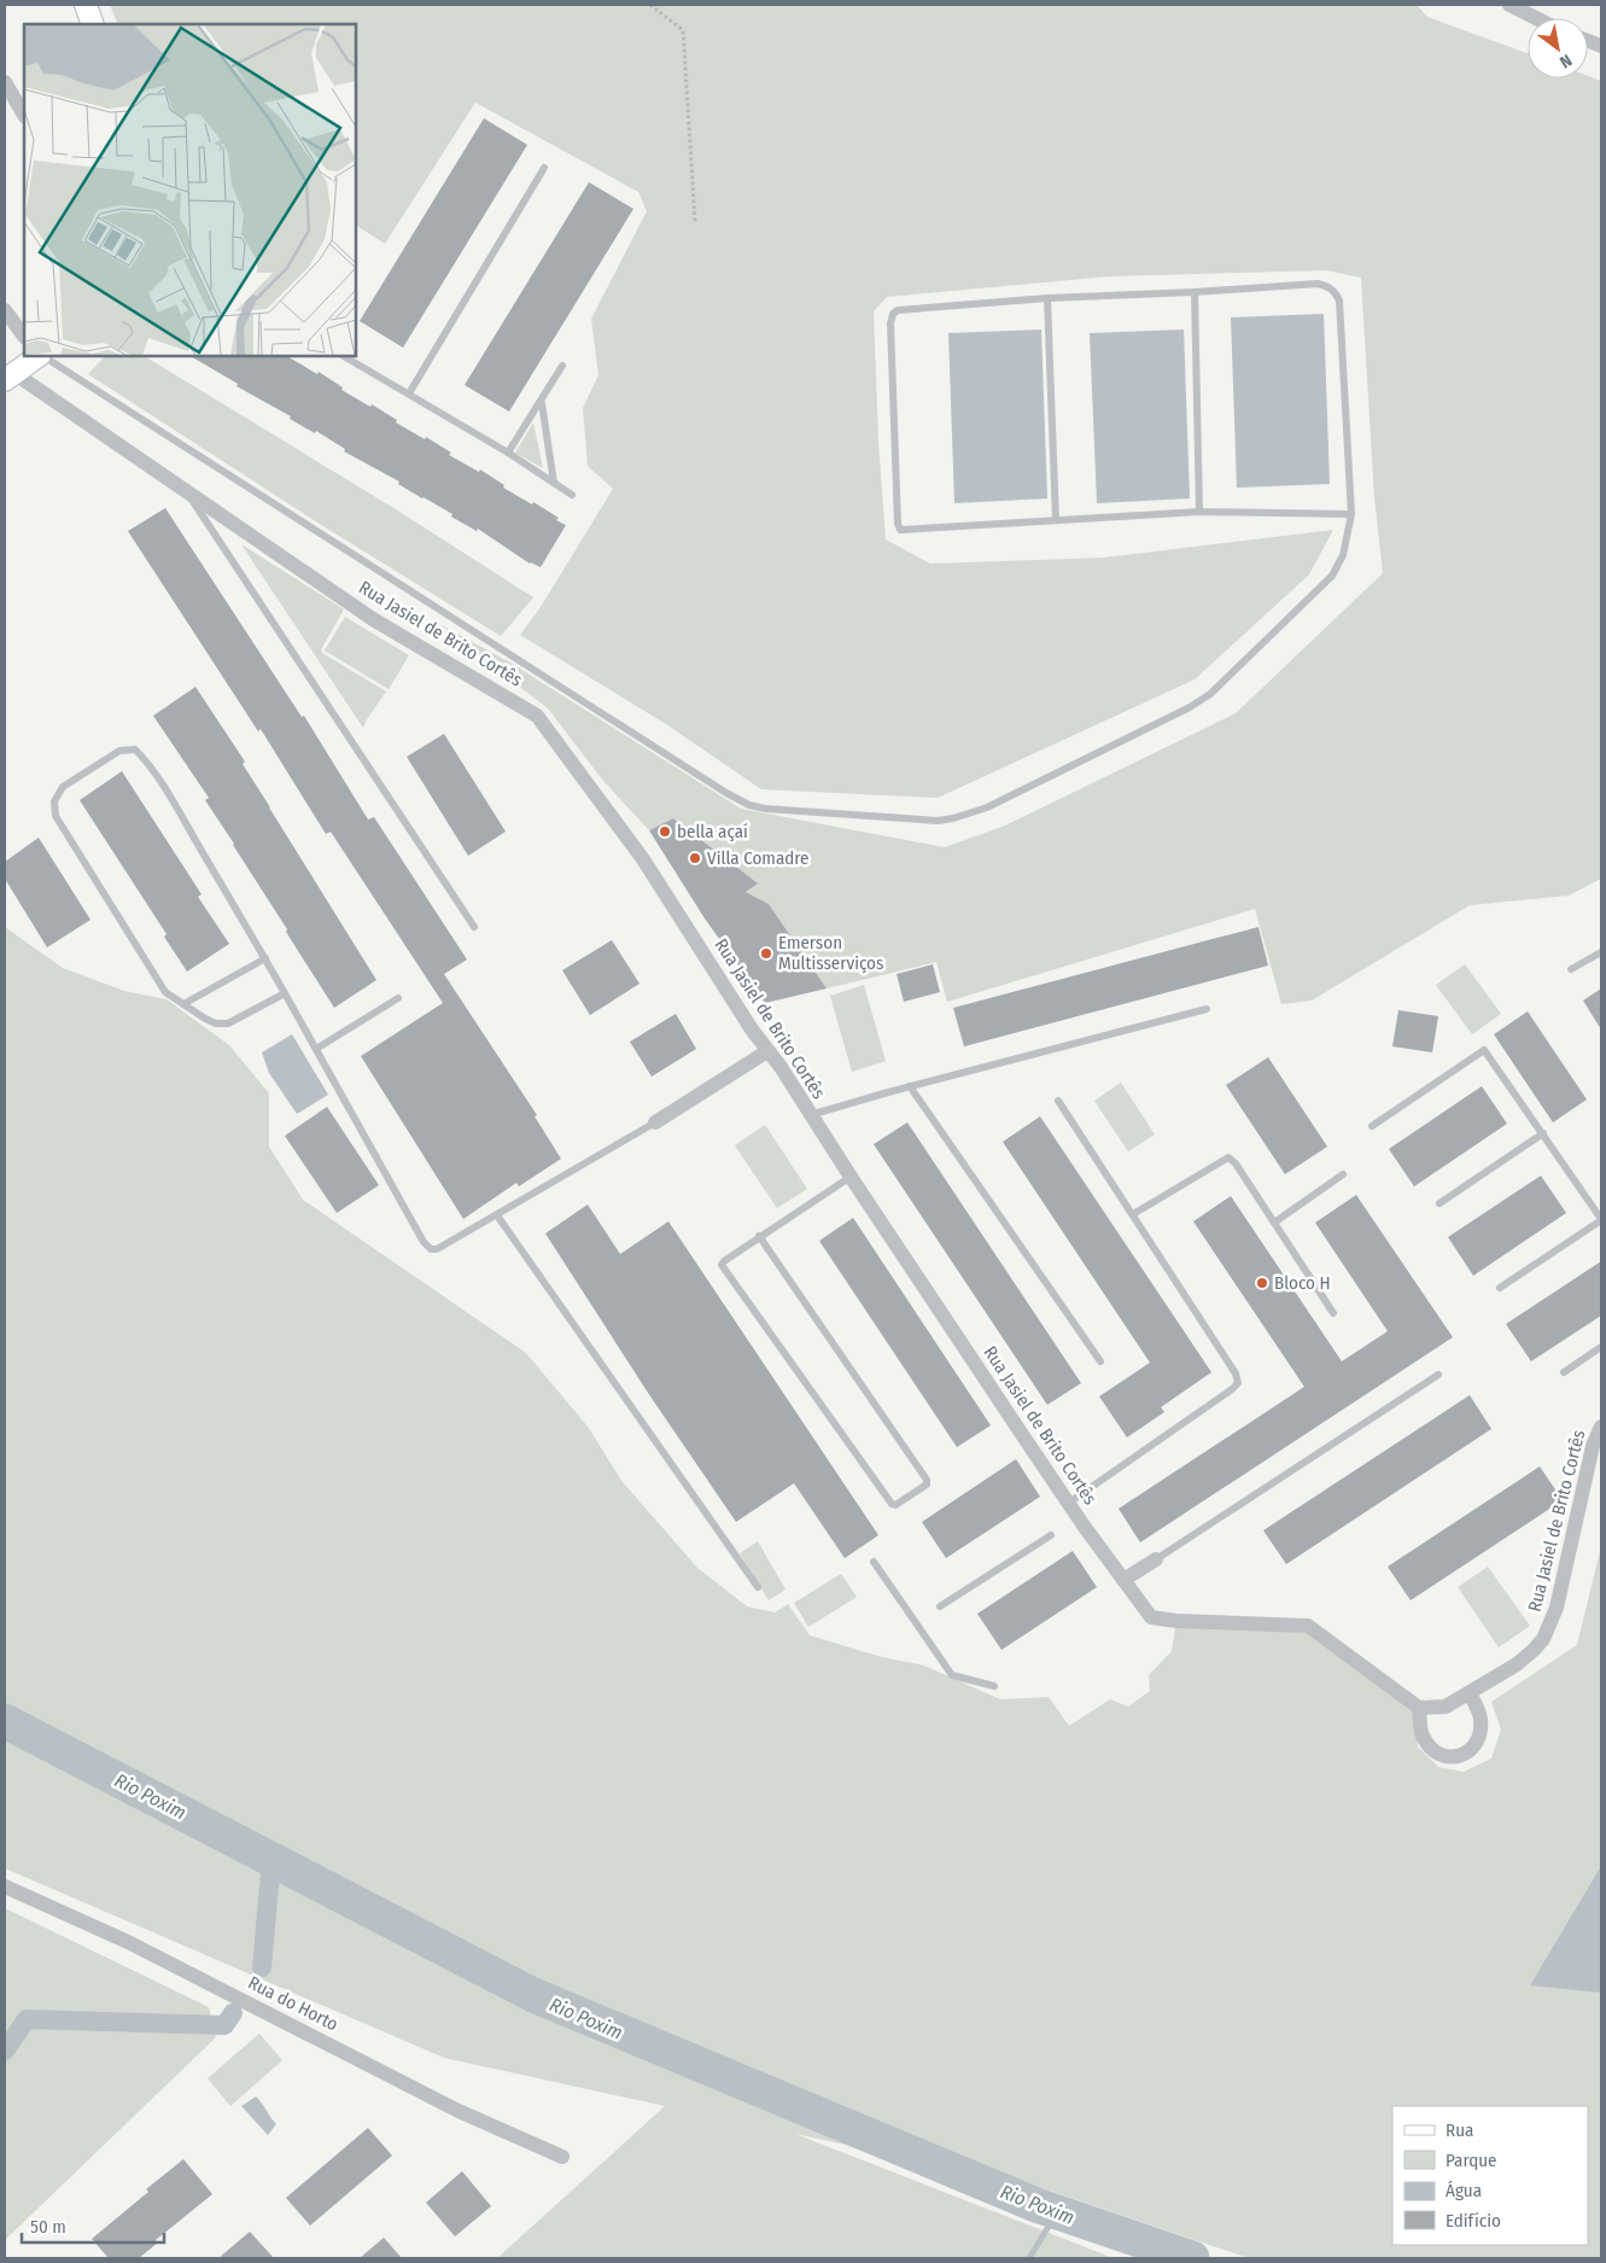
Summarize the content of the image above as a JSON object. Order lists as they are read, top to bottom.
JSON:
{
  "streets": {
    "street": ["Rua Jasiel de Brito Cortês", "Rua do Horto"]
  },
  "water": ["Rio Poxim"],
  "places": [
    "bella açaí",
    "Villa Comadre",
    "Emerson Multisserviços",
    "Bloco H"
  ],
  "legend": [
    "Rua",
    "Parque",
    "Água",
    "Edifício"
  ],
  "scale_bar": "50 m",
  "north": "bottom right"
}
